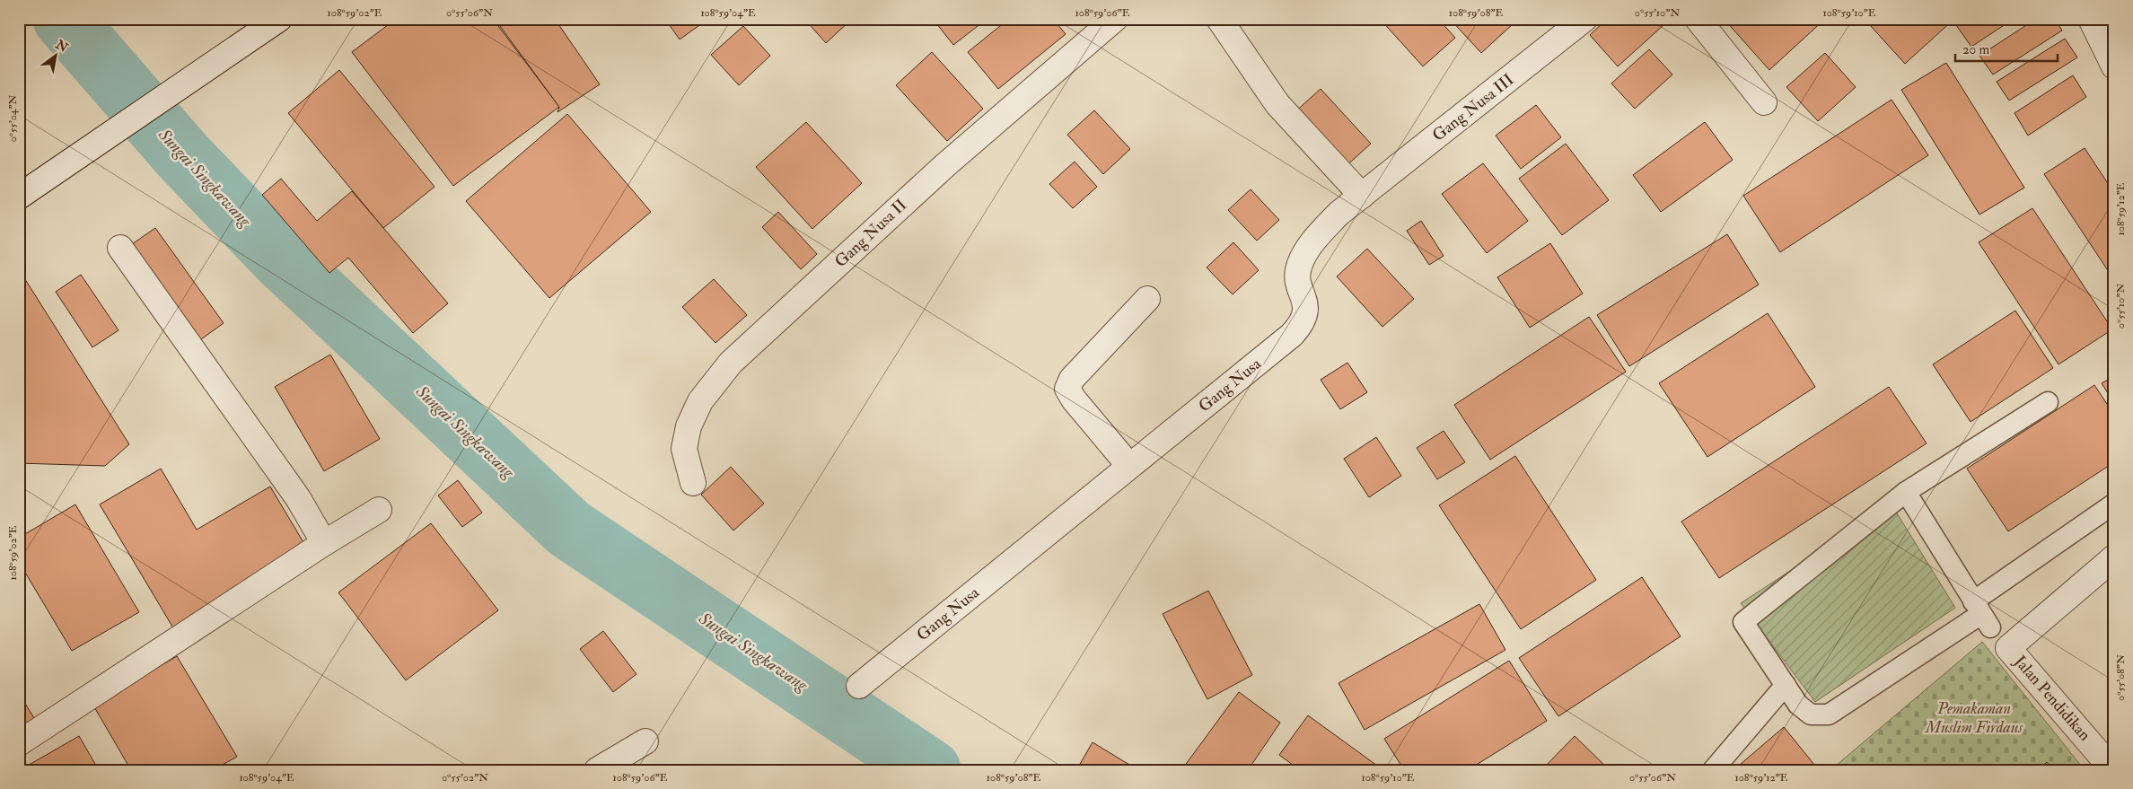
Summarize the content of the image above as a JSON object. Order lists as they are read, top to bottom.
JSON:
{
  "streets": {
    "street": [
      "Gang Nusa III",
      "Gang Nusa II",
      "Gang Nusa",
      "Jalan Pendidikan"
    ]
  },
  "crossings": [
    ["Gang Nusa III", "Gang Nusa"]
  ],
  "water": ["Sungai Singkawang"],
  "parks": ["Pemakaman Muslim Firdaus"],
  "scale_bar": "20 m",
  "north": "top right",
  "coordinates": [
    "108°59'02\"E",
    "0°55'06\"N",
    "108°59'04\"E",
    "108°59'06\"E",
    "108°59'08\"E",
    "0°55'10\"N",
    "108°59'10\"E",
    "0°55'04\"N",
    "108°59'12\"E",
    "0°55'08\"N",
    "0°55'02\"N"
  ]
}
